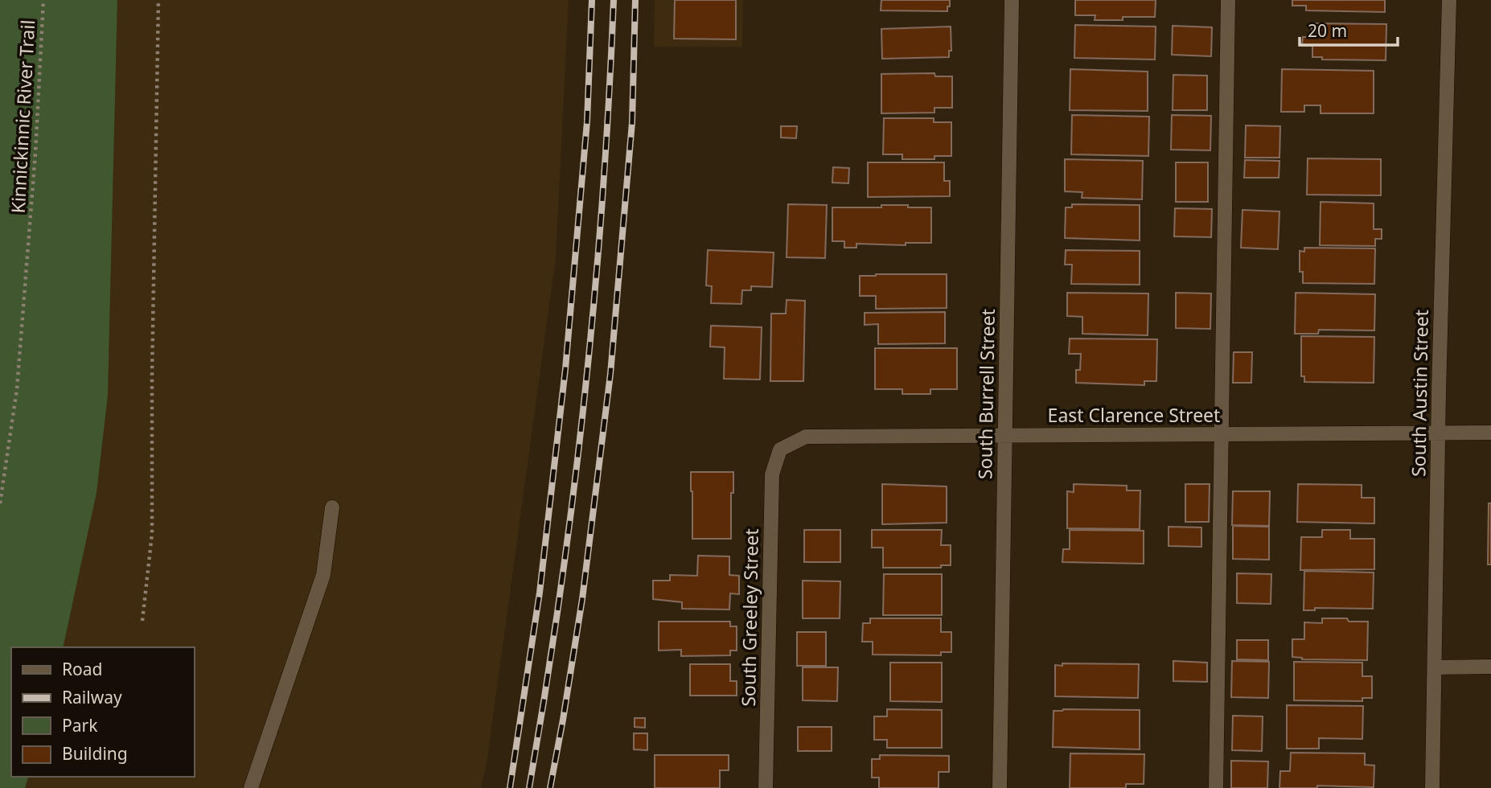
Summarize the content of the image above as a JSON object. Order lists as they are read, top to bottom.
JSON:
{
  "streets": {
    "street": [
      "South Austin Street",
      "South Burrell Street",
      "East Clarence Street",
      "South Greeley Street"
    ],
    "path": ["Kinnickinnic River Trail"]
  },
  "crossings": [
    ["South Austin Street", "East Clarence Street"],
    ["South Burrell Street", "East Clarence Street"],
    ["East Clarence Street", "South Greeley Street"]
  ],
  "legend": [
    "Road",
    "Railway",
    "Park",
    "Building"
  ],
  "scale_bar": "20 m"
}
